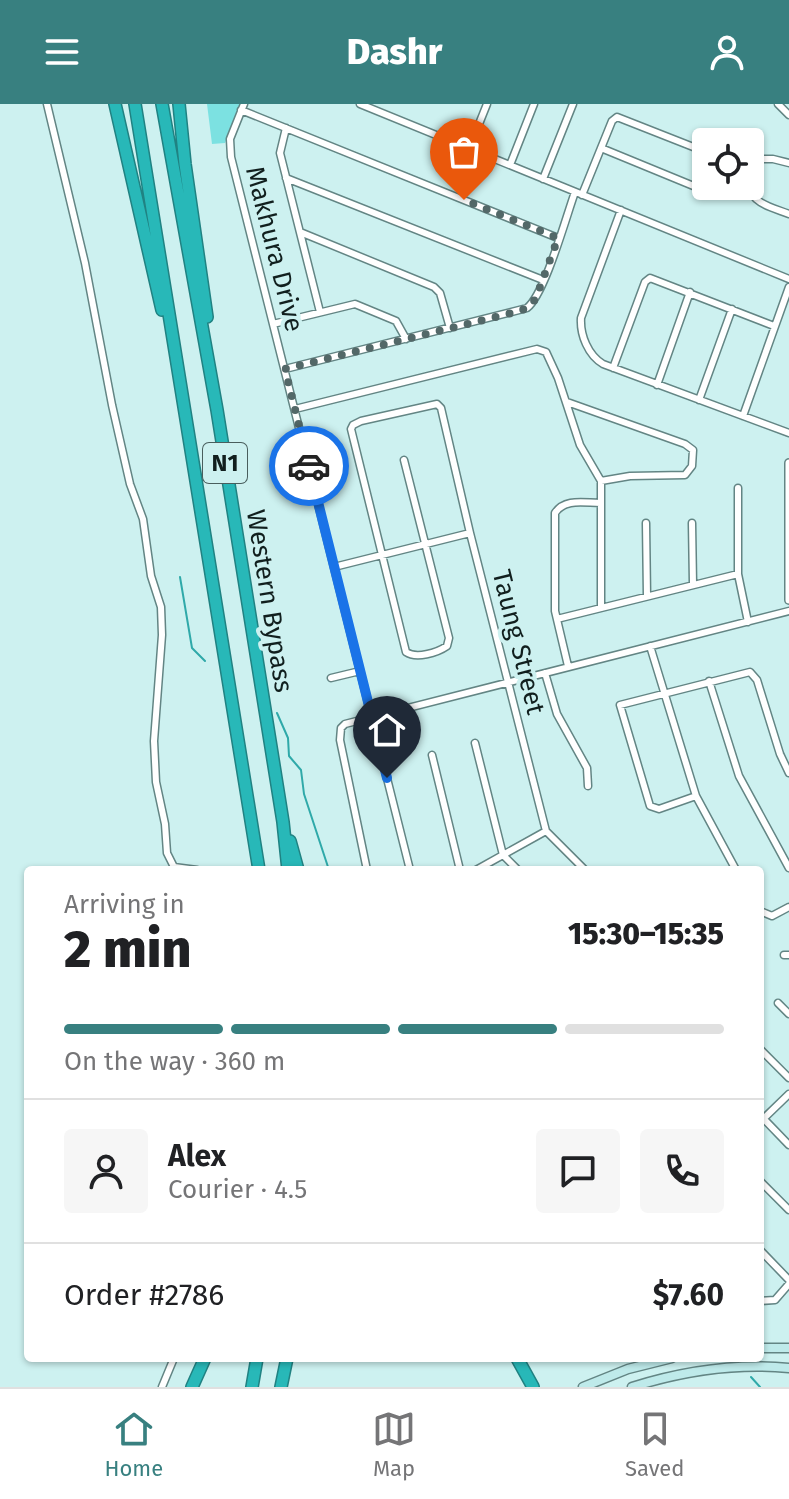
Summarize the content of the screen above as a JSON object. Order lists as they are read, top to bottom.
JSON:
{
  "streets": {
    "highway": ["N1", "Western Bypass"],
    "street": ["Makhura Drive", "Taung Street"]
  },
  "page": {
    "header": "Dashr",
    "heading": ["2 min", "Arriving in", "15:30–15:35"],
    "panel": [
      "Alex",
      "Courier · 4.5",
      "Order #2786",
      "$7.60"
    ],
    "bar": "On the way · 360 m",
    "tabs": ["Home", "Map", "Saved"]
  }
}
